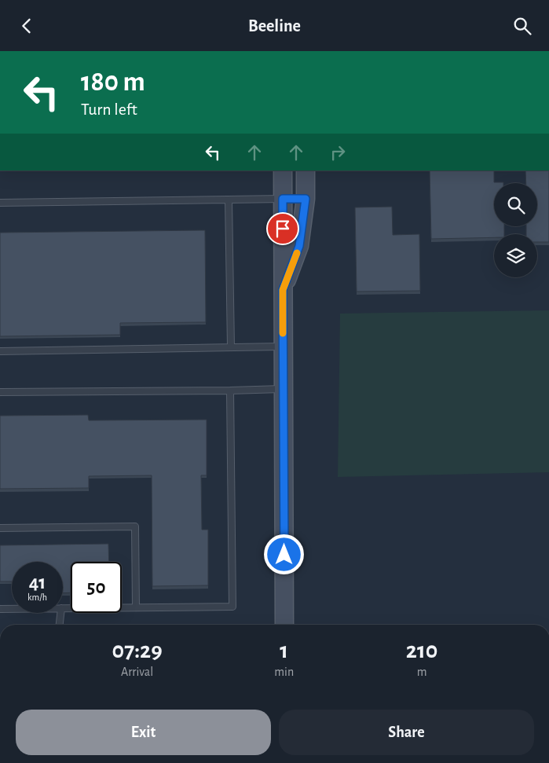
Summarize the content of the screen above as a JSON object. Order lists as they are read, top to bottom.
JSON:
{
  "page": {
    "header": "Beeline",
    "turn": ["180 m", "Turn left"],
    "speed": "41 km/h",
    "limit": "50",
    "eta": [
      "07:29",
      "Arrival",
      "1",
      "min",
      "210",
      "m"
    ],
    "buttons": ["Exit", "Share"]
  }
}
